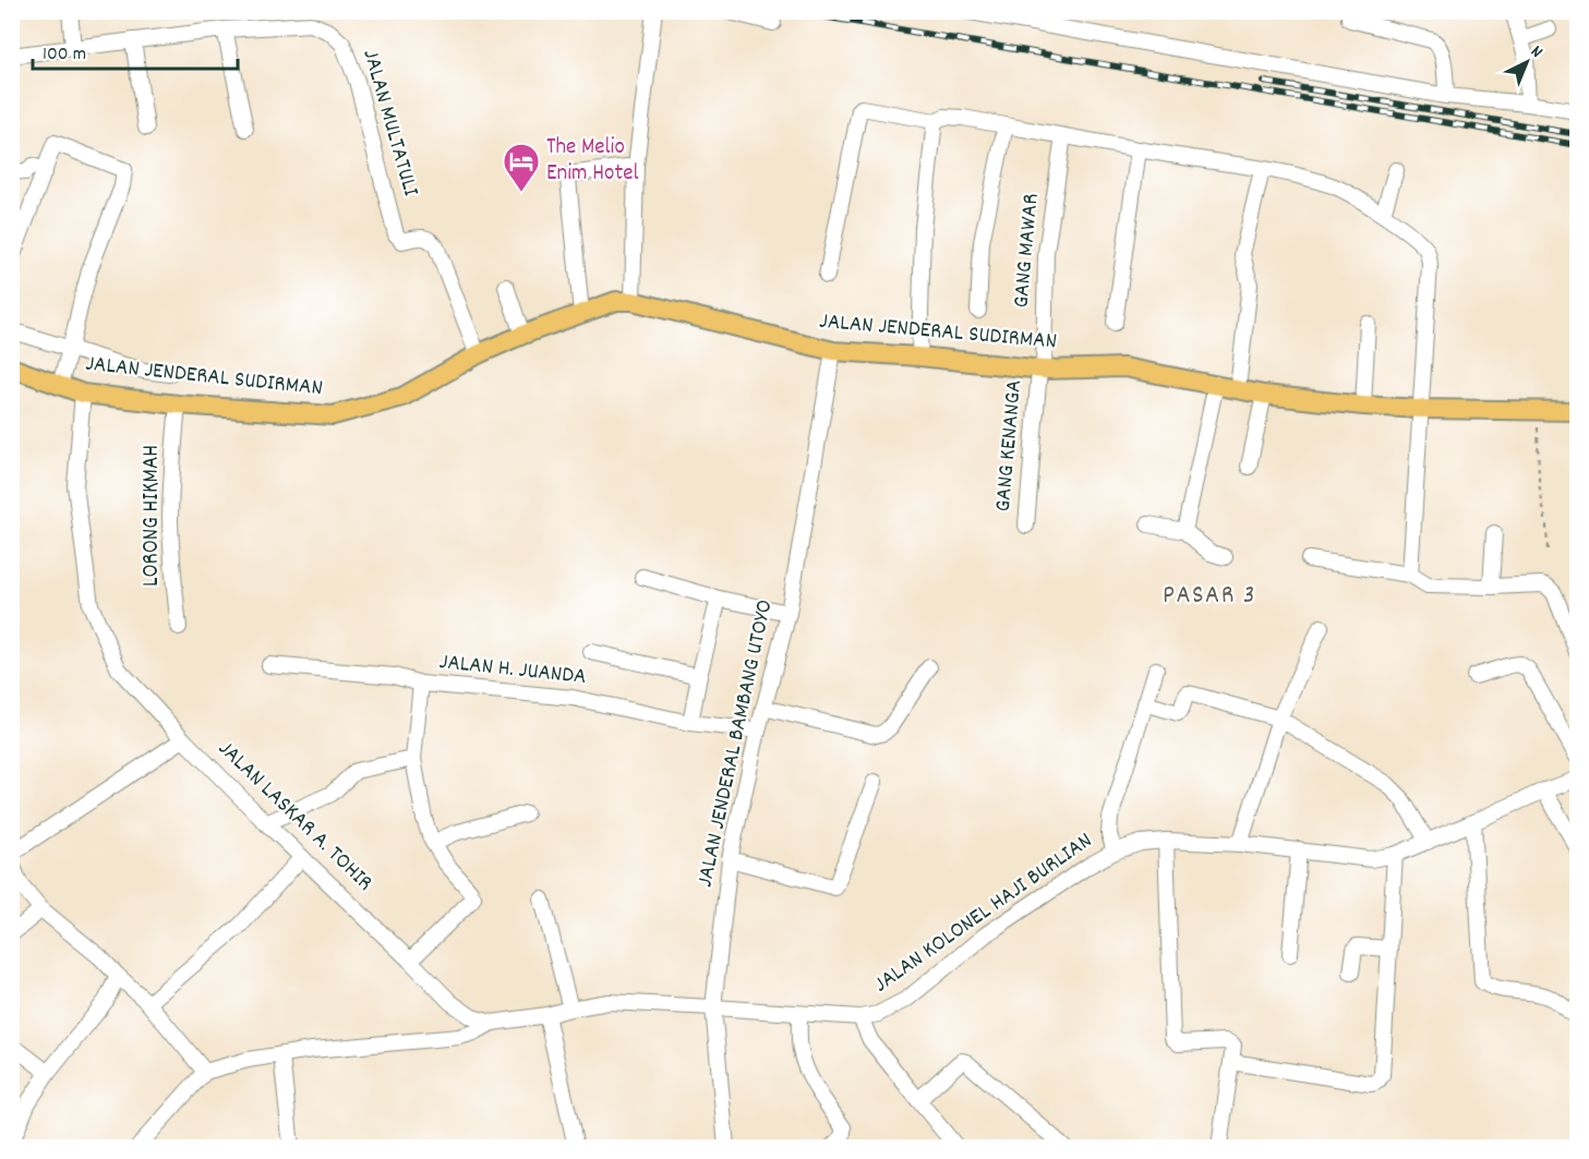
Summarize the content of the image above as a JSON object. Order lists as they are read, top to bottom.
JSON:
{
  "streets": {
    "main road": ["JALAN JENDERAL SUDIRMAN"],
    "street": [
      "JALAN MULTATULI",
      "GANG MAWAR",
      "GANG KENANGA",
      "LORONG HIKMAH",
      "JALAN H. JUANDA",
      "JALAN JENDERAL BAMBANG UTOYO",
      "JALAN LASKAR A. TOHIR",
      "JALAN KOLONEL HAJI BURLIAN"
    ]
  },
  "crossings": [
    ["JALAN MULTATULI", "JALAN JENDERAL SUDIRMAN"],
    ["GANG MAWAR", "JALAN JENDERAL SUDIRMAN"],
    ["GANG MAWAR", "GANG KENANGA"],
    ["JALAN JENDERAL SUDIRMAN", "GANG KENANGA"],
    ["JALAN JENDERAL SUDIRMAN", "LORONG HIKMAH"],
    ["JALAN JENDERAL SUDIRMAN", "JALAN JENDERAL BAMBANG UTOYO"],
    ["JALAN JENDERAL SUDIRMAN", "JALAN LASKAR A. TOHIR"],
    ["JALAN H. JUANDA", "JALAN JENDERAL BAMBANG UTOYO"],
    ["JALAN H. JUANDA", "JALAN LASKAR A. TOHIR"],
    ["JALAN JENDERAL BAMBANG UTOYO", "JALAN KOLONEL HAJI BURLIAN"]
  ],
  "districts": ["PASAR 3"],
  "places": {
    "hotel": ["The Melio Enim Hotel"]
  },
  "scale_bar": "100 m",
  "north": "top right"
}
